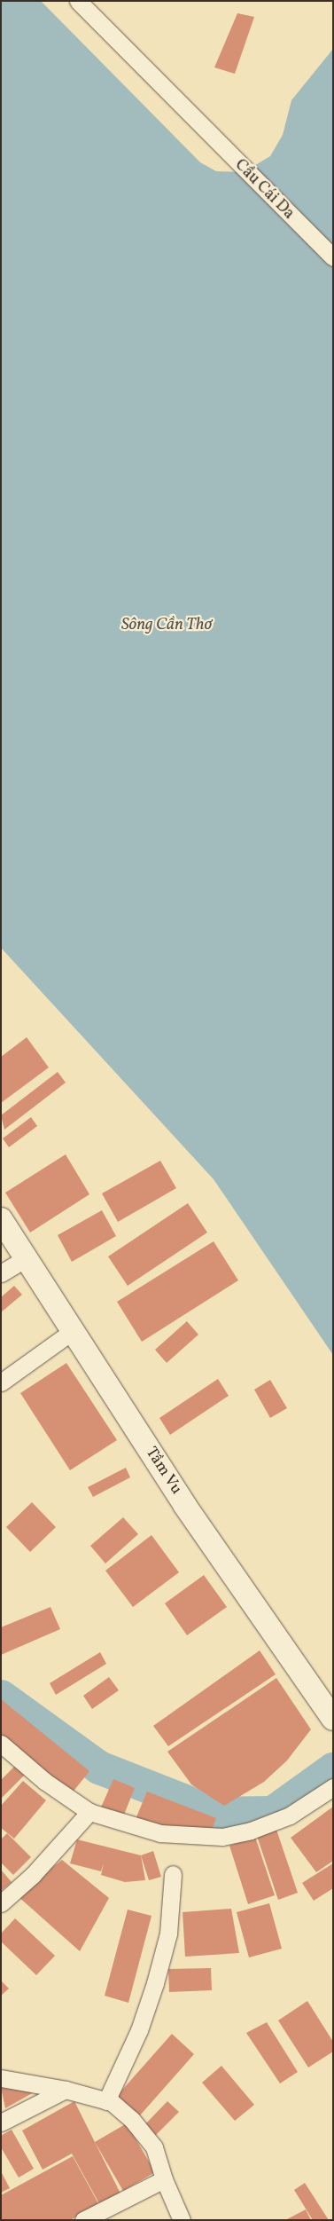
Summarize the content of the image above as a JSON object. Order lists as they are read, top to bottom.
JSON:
{
  "streets": {
    "street": ["Cầu Cái Da", "Tầm Vu"]
  },
  "water": ["Sông Cần Thơ"]
}
